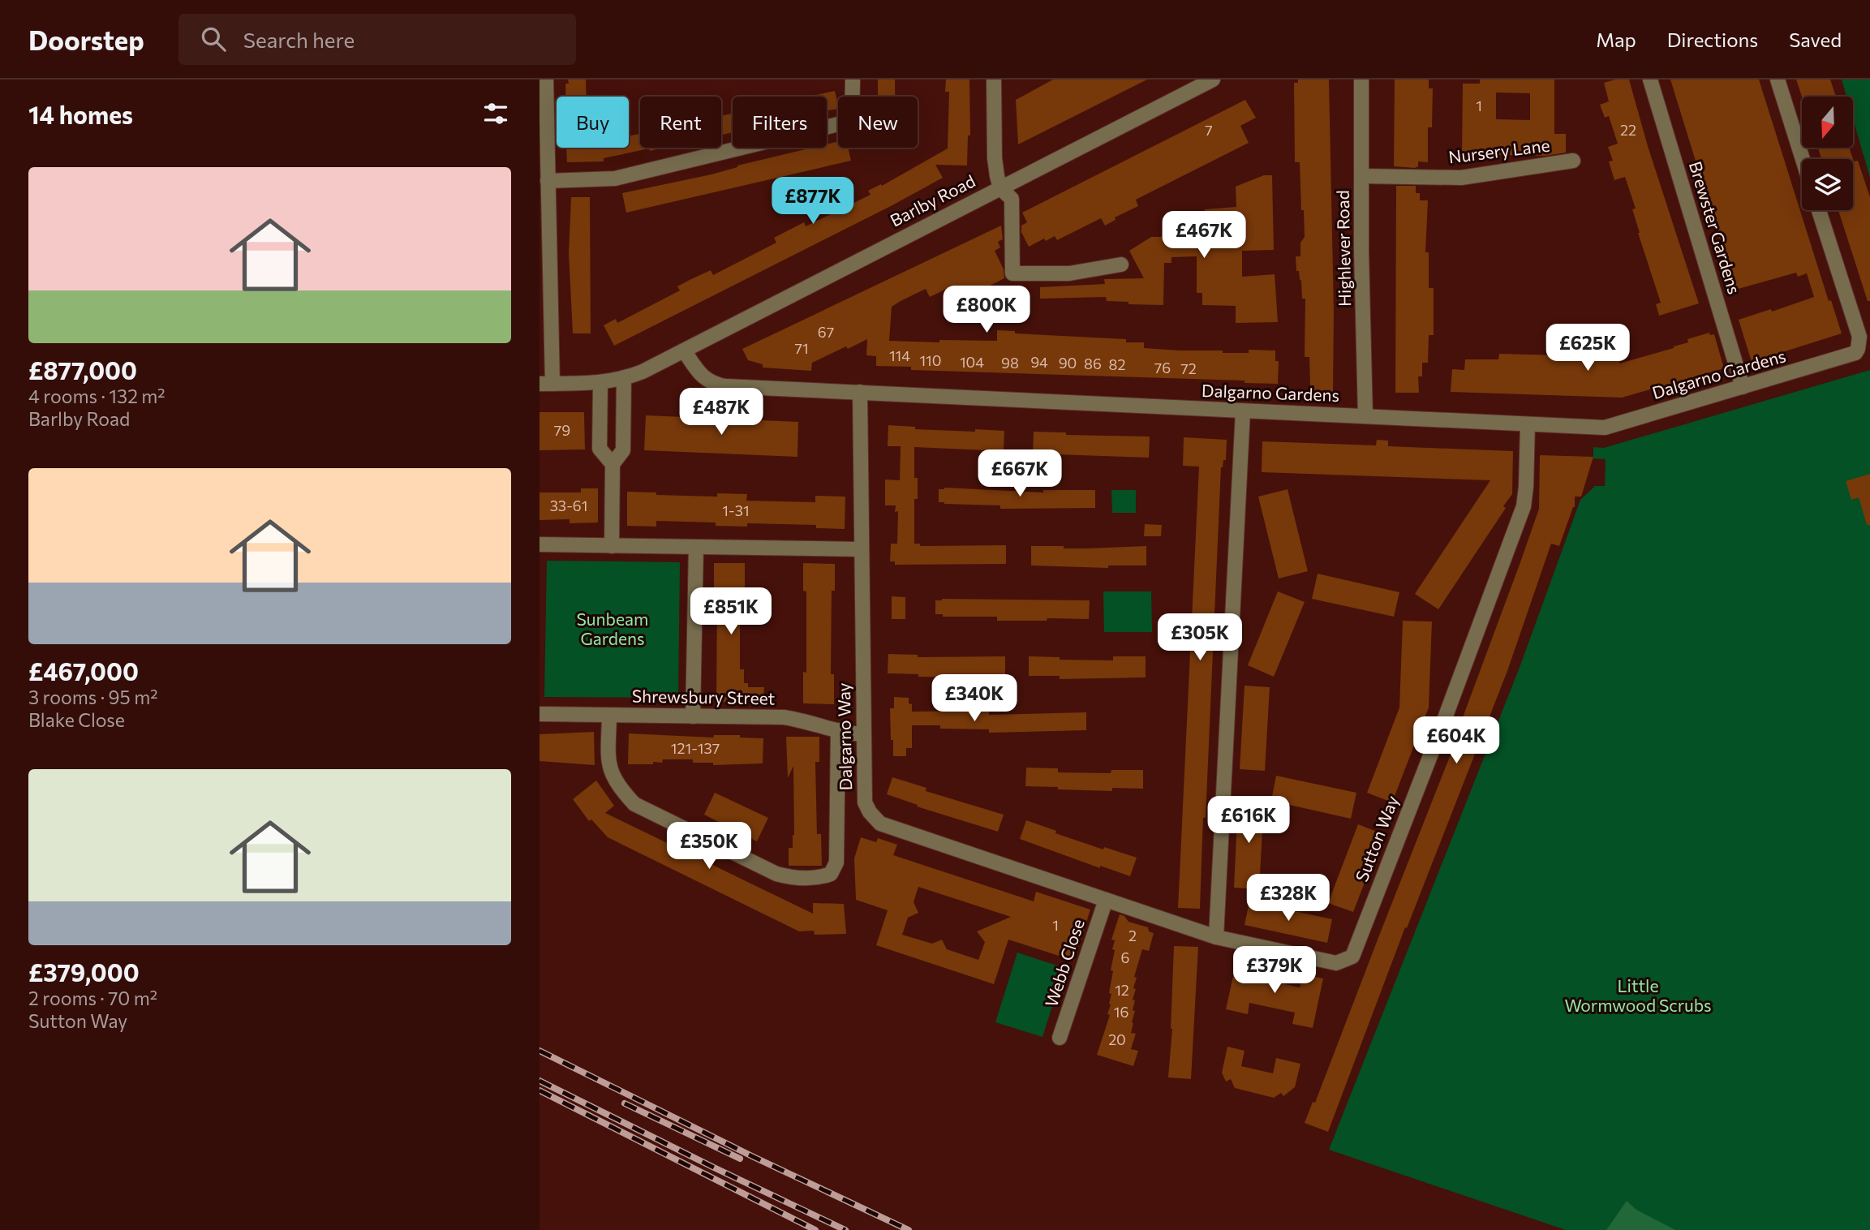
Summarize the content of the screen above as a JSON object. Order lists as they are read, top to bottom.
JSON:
{
  "streets": {
    "street": [
      "Nursery Lane",
      "Barlby Road",
      "Brewster Gardens",
      "Highlever Road",
      "Dalgarno Gardens",
      "Shrewsbury Street",
      "Dalgarno Way",
      "Sutton Way",
      "Webb Close"
    ]
  },
  "crossings": [
    ["Nursery Lane", "Highlever Road"],
    ["Barlby Road", "Dalgarno Gardens"],
    ["Brewster Gardens", "Dalgarno Gardens"],
    ["Highlever Road", "Dalgarno Gardens"],
    ["Dalgarno Gardens", "Dalgarno Way"],
    ["Dalgarno Gardens", "Sutton Way"],
    ["Shrewsbury Street", "Dalgarno Way"],
    ["Dalgarno Way", "Sutton Way"],
    ["Dalgarno Way", "Webb Close"]
  ],
  "parks": ["Sunbeam Gardens", "Little Wormwood Scrubs"],
  "house_numbers": [
    "1",
    "7",
    "22",
    "67",
    "71",
    "114",
    "110",
    "104",
    "94",
    "98",
    "90",
    "86",
    "82",
    "76",
    "72",
    "79",
    "33-61",
    "1-31",
    "121-137",
    "1",
    "2",
    "6",
    "12",
    "16",
    "20"
  ],
  "north": "bottom",
  "page": {
    "header": "Doorstep",
    "search": "Search here",
    "nav": ["Map", "Directions", "Saved"],
    "heading": "14 homes",
    "chip": [
      "Buy",
      "Rent",
      "Filters",
      "New"
    ],
    "list": [
      {
        "name": "£877,000",
        "note": "4 rooms · 132 m² · Barlby Road"
      },
      {
        "name": "£467,000",
        "note": "3 rooms · 95 m² · Blake Close"
      },
      {
        "name": "£379,000",
        "note": "2 rooms · 70 m² · Sutton Way"
      }
    ],
    "price": [
      "£877K",
      "£467K",
      "£800K",
      "£625K",
      "£487K",
      "£667K",
      "£851K",
      "£305K",
      "£340K",
      "£604K",
      "£616K",
      "£350K",
      "£328K",
      "£379K"
    ]
  }
}
